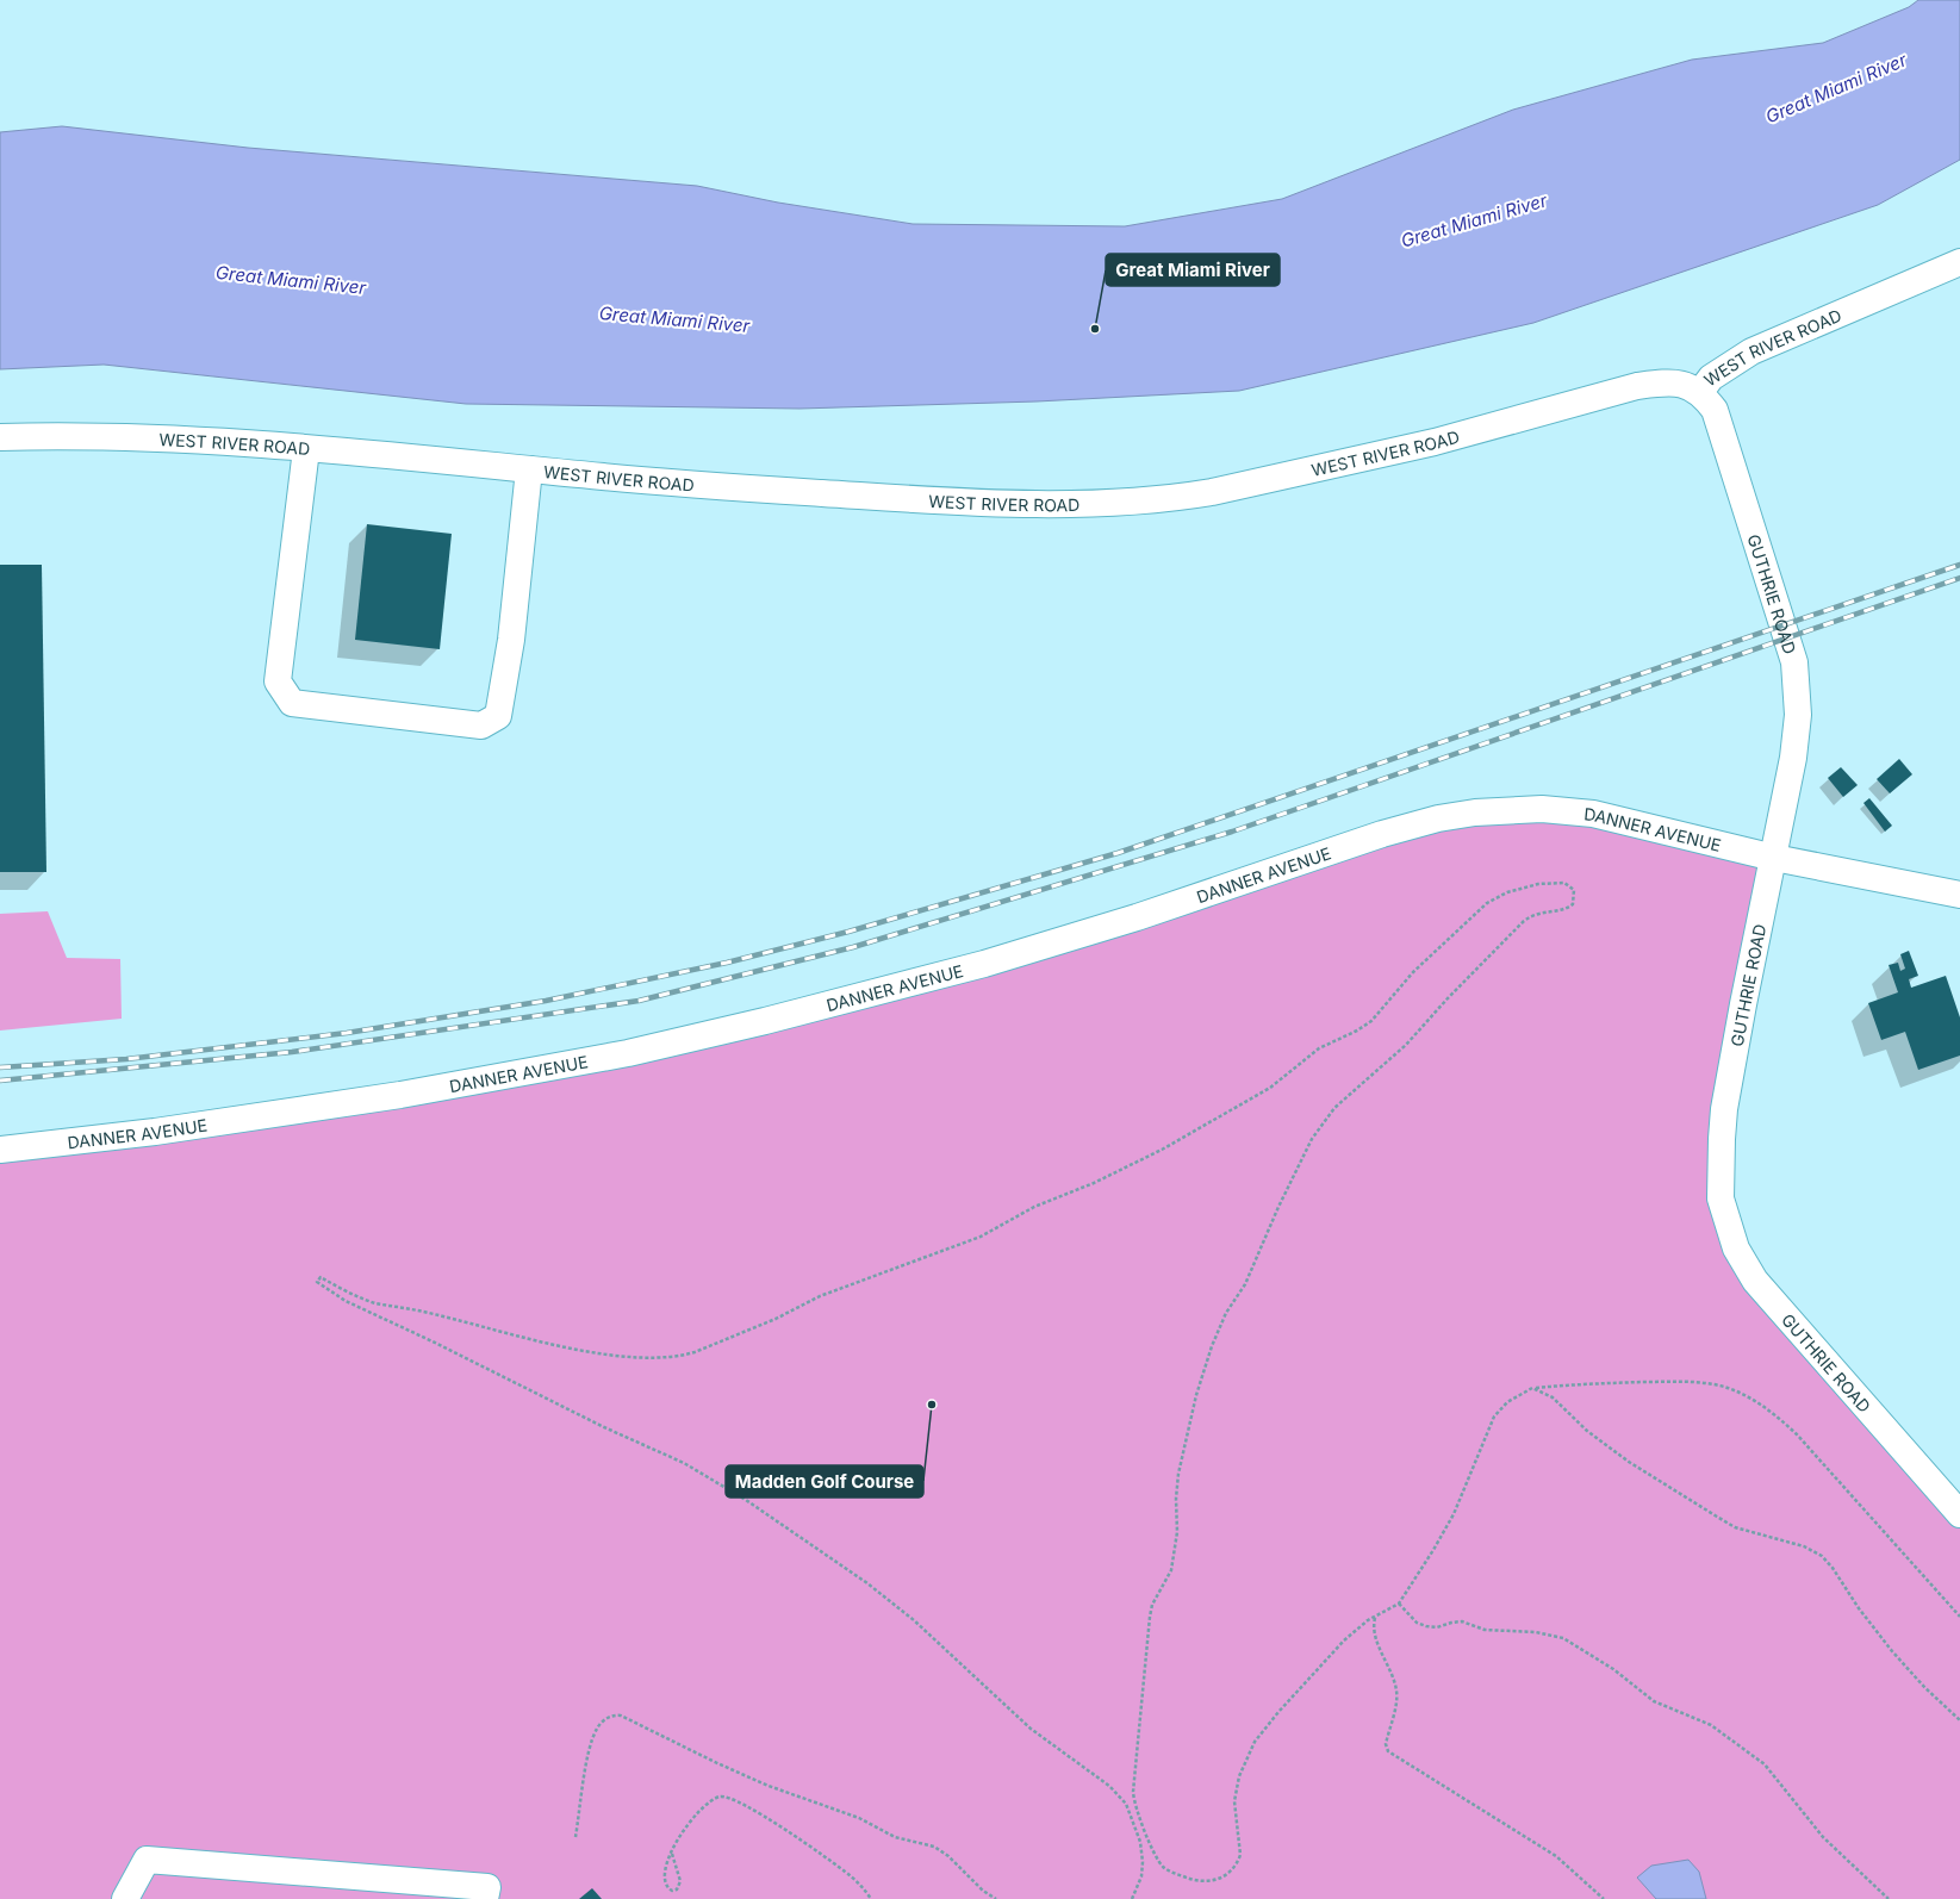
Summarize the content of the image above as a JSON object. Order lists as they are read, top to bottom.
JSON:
{
  "streets": {
    "street": ["WEST RIVER ROAD", "GUTHRIE ROAD", "DANNER AVENUE"]
  },
  "crossings": [
    ["WEST RIVER ROAD", "GUTHRIE ROAD"],
    ["GUTHRIE ROAD", "DANNER AVENUE"]
  ],
  "water": ["Great Miami River"],
  "places": ["Great Miami River", "Madden Golf Course"]
}
